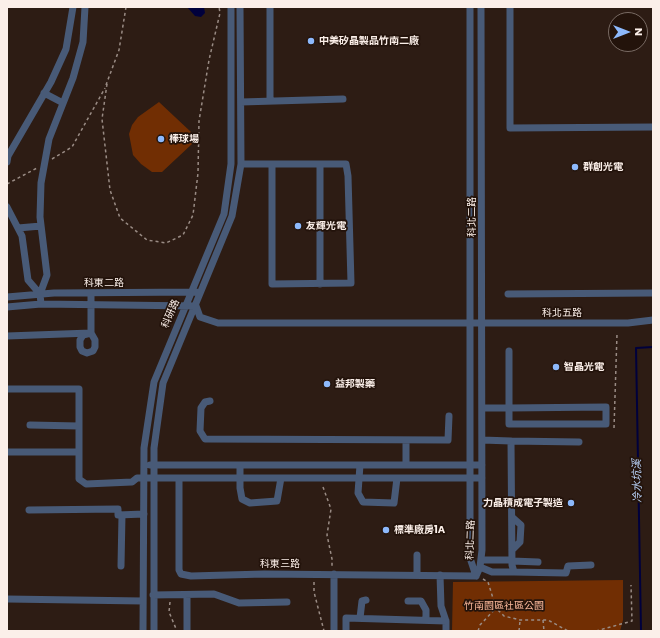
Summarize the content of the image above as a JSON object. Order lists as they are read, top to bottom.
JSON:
{
  "streets": {
    "street": [
      "科北二路",
      "科東二路",
      "科北五路",
      "科研路",
      "科東三路"
    ]
  },
  "crossings": [
    ["科北二路", "科北五路"],
    ["科北二路", "科東三路"],
    ["科東二路", "科研路"],
    ["科北五路", "科研路"]
  ],
  "water": ["冷水坑溪"],
  "parks": ["竹南園區社區公園"],
  "places": [
    "中美矽晶製品竹南二廠",
    "棒球場",
    "群創光電",
    "友輝光電",
    "智晶光電",
    "益邦製藥",
    "力晶積成電子製造",
    "標準廠房1A"
  ],
  "north": "right"
}
